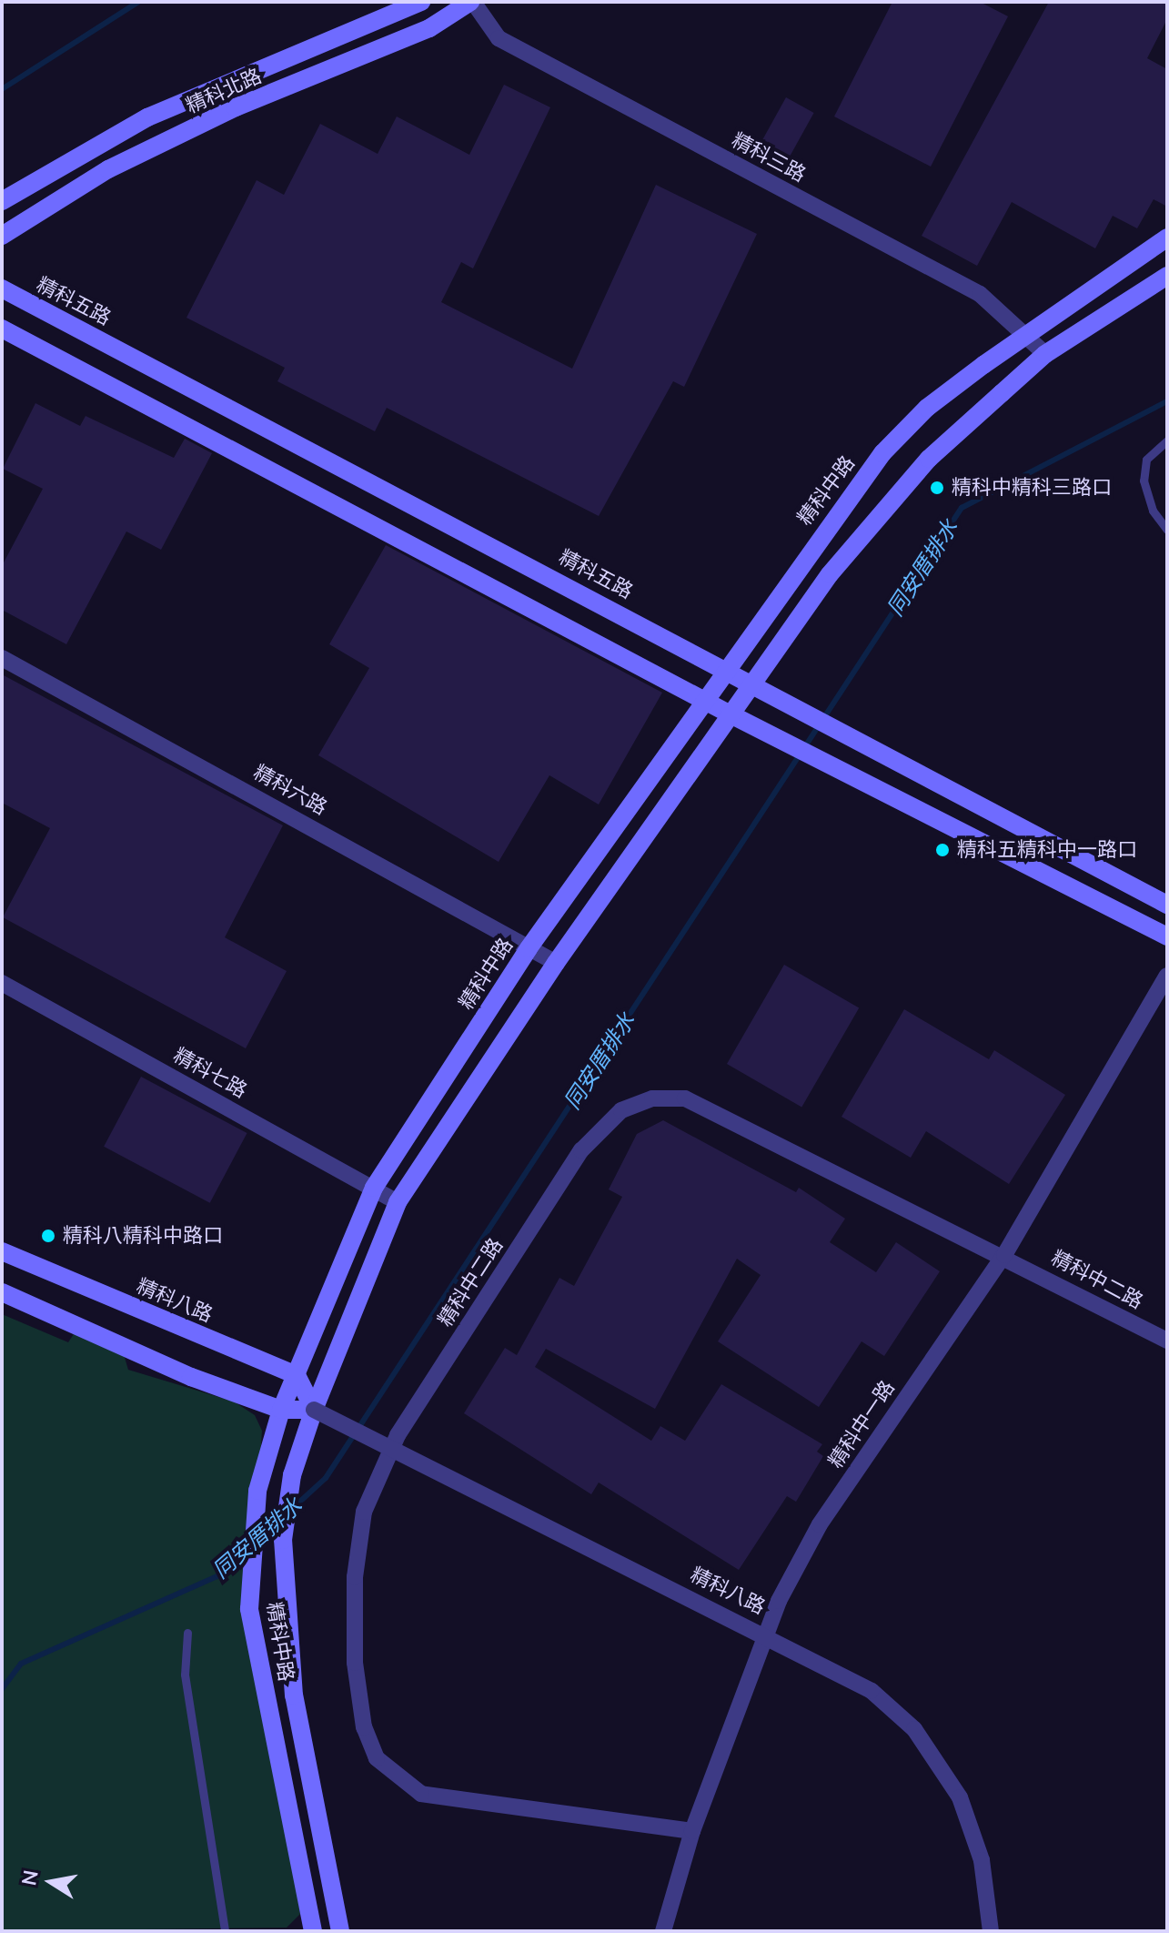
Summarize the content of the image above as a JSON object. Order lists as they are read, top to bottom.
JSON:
{
  "streets": {
    "street": [
      "精科北路",
      "精科三路",
      "精科五路",
      "精科中路",
      "精科六路",
      "精科七路",
      "精科中二路",
      "精科八路",
      "精科中一路"
    ]
  },
  "crossings": [
    ["精科北路", "精科三路"],
    ["精科三路", "精科中路"],
    ["精科五路", "精科中路"],
    ["精科中路", "精科六路"],
    ["精科中路", "精科七路"],
    ["精科中路", "精科八路"],
    ["精科中二路", "精科中一路"]
  ],
  "water": ["同安厝排水"],
  "places": ["精科中精科三路口", "精科五精科中一路口", "精科八精科中路口"],
  "north": "left"
}
